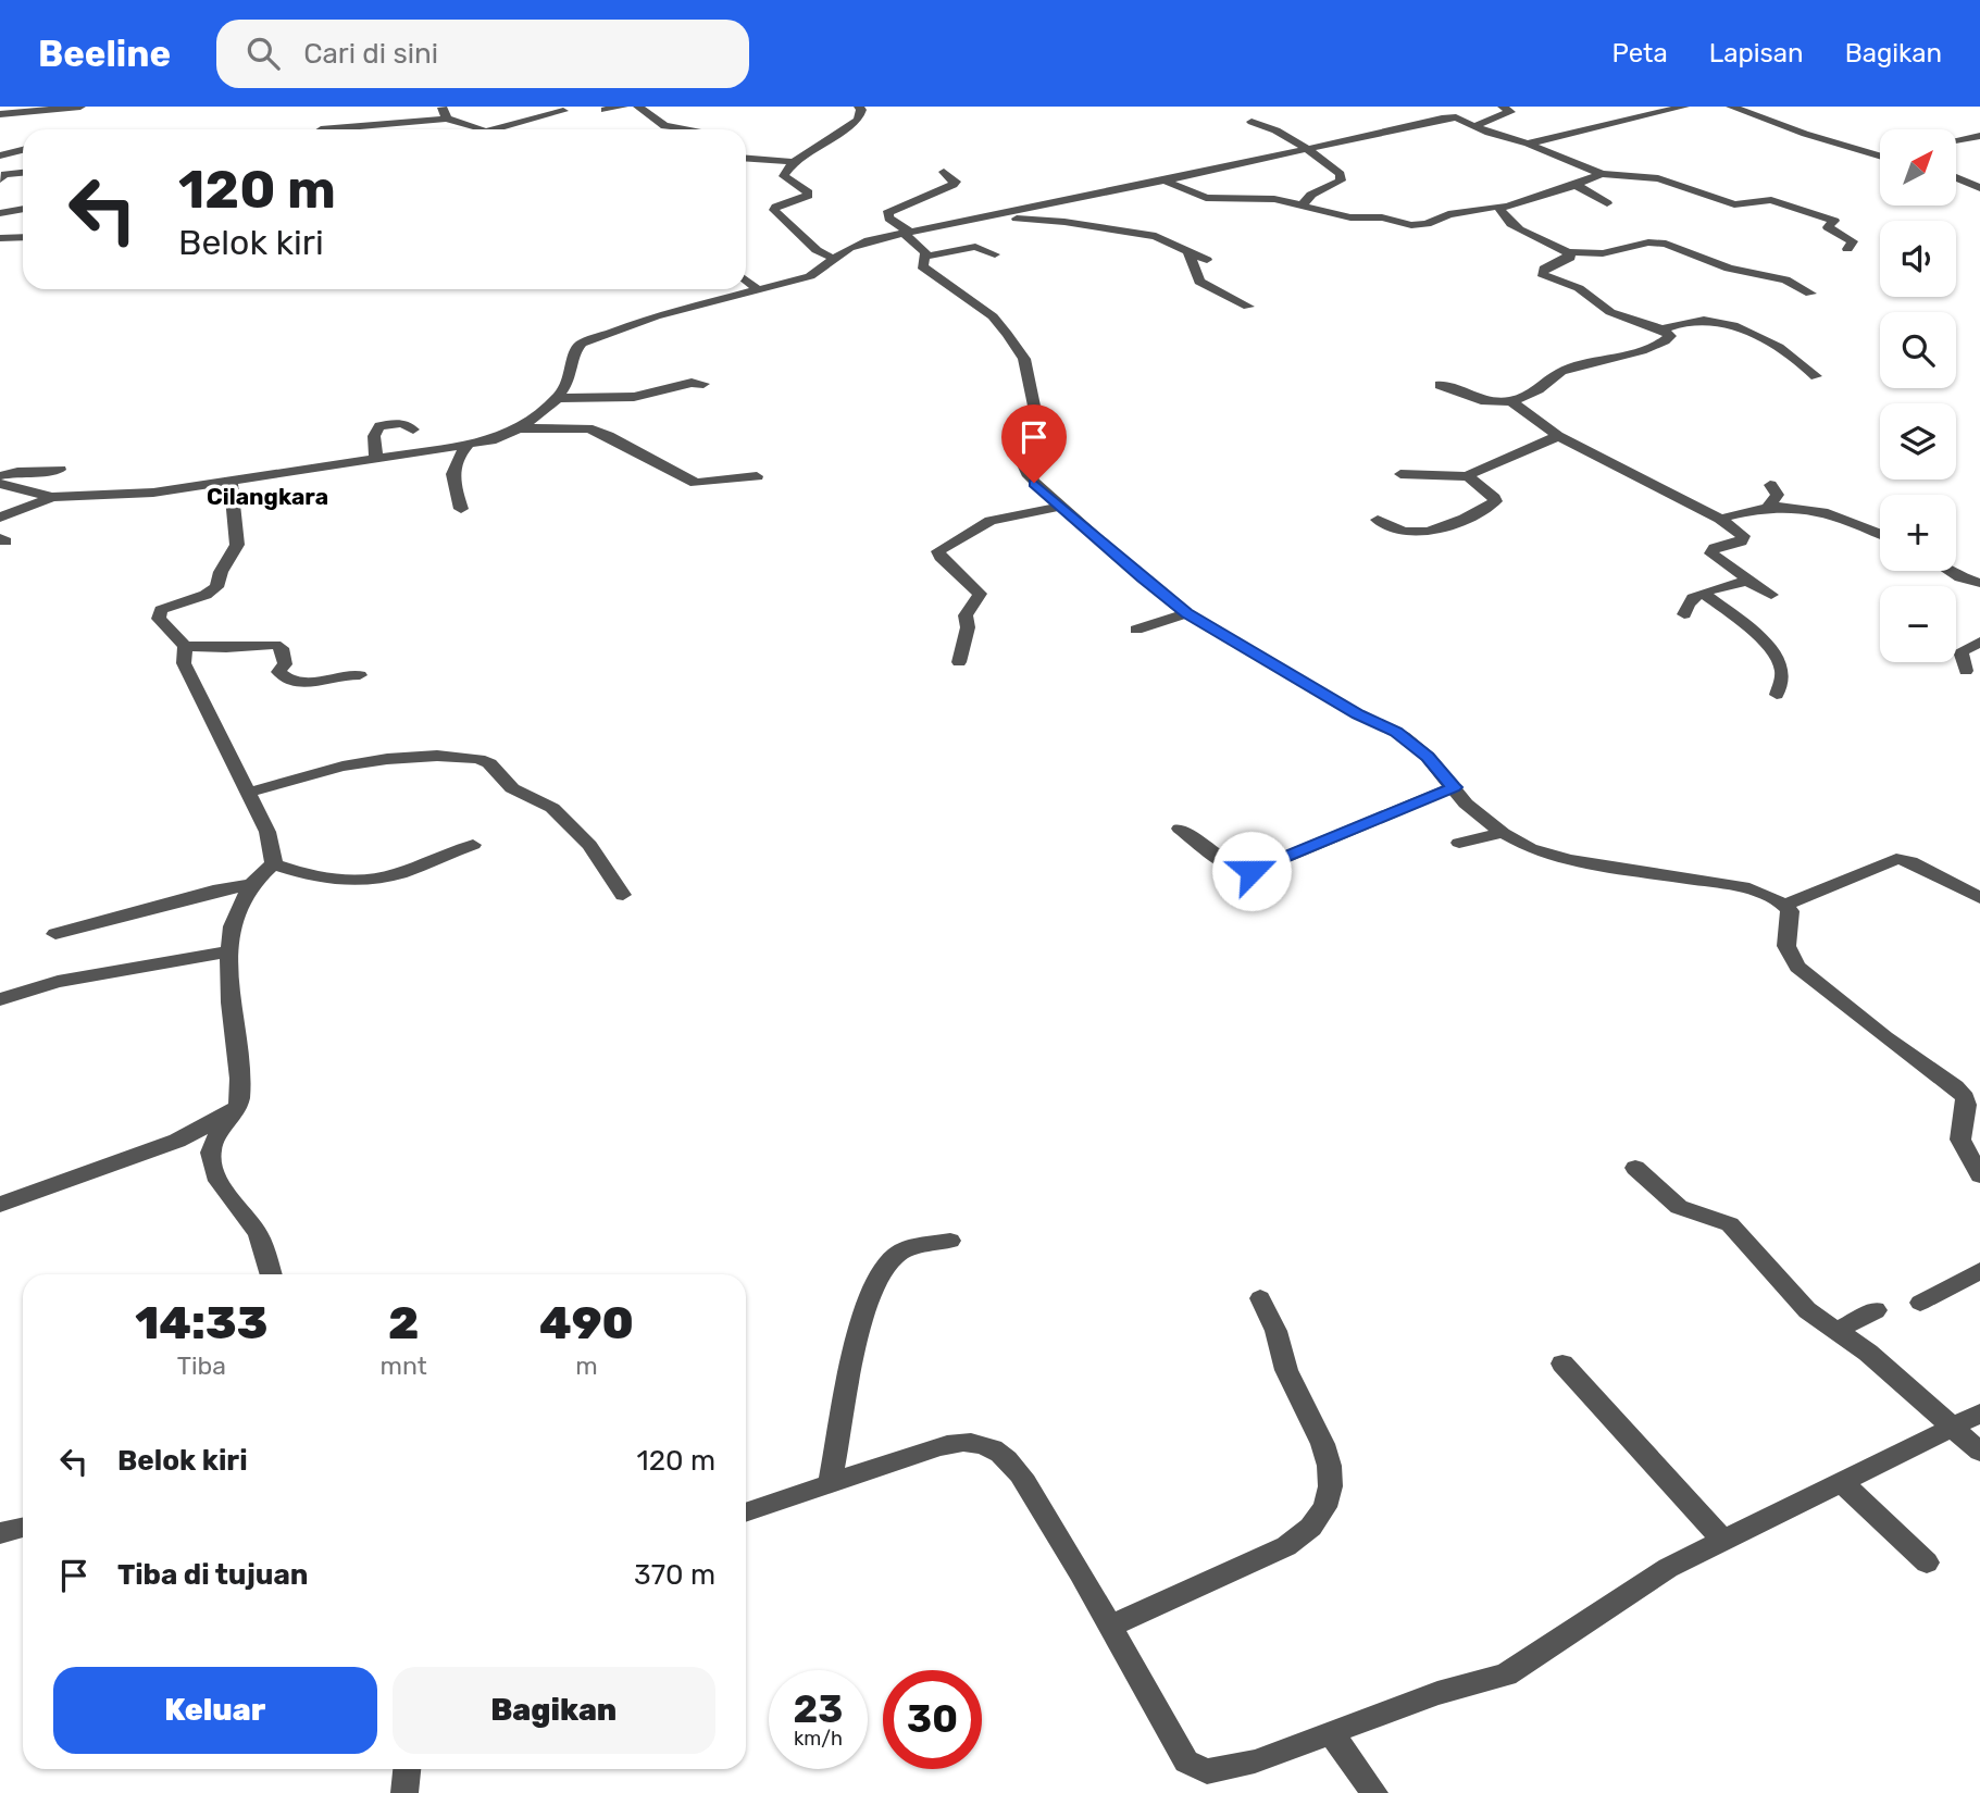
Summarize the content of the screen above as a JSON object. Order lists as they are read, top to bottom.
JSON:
{
  "districts": ["Cilangkara"],
  "north": "top right",
  "page": {
    "header": "Beeline",
    "search": "Cari di sini",
    "nav": ["Peta", "Lapisan", "Bagikan"],
    "map_buttons": ["+", "−"],
    "turn": ["120 m", "Belok kiri"],
    "eta": [
      "14:33",
      "Tiba",
      "2",
      "mnt",
      "490",
      "m"
    ],
    "list": [
      {
        "name": "Belok kiri",
        "value": "120 m"
      },
      {
        "name": "Tiba di tujuan",
        "value": "370 m"
      }
    ],
    "buttons": ["Keluar", "Bagikan"],
    "speed": "23 km/h",
    "limit": "30"
  }
}
